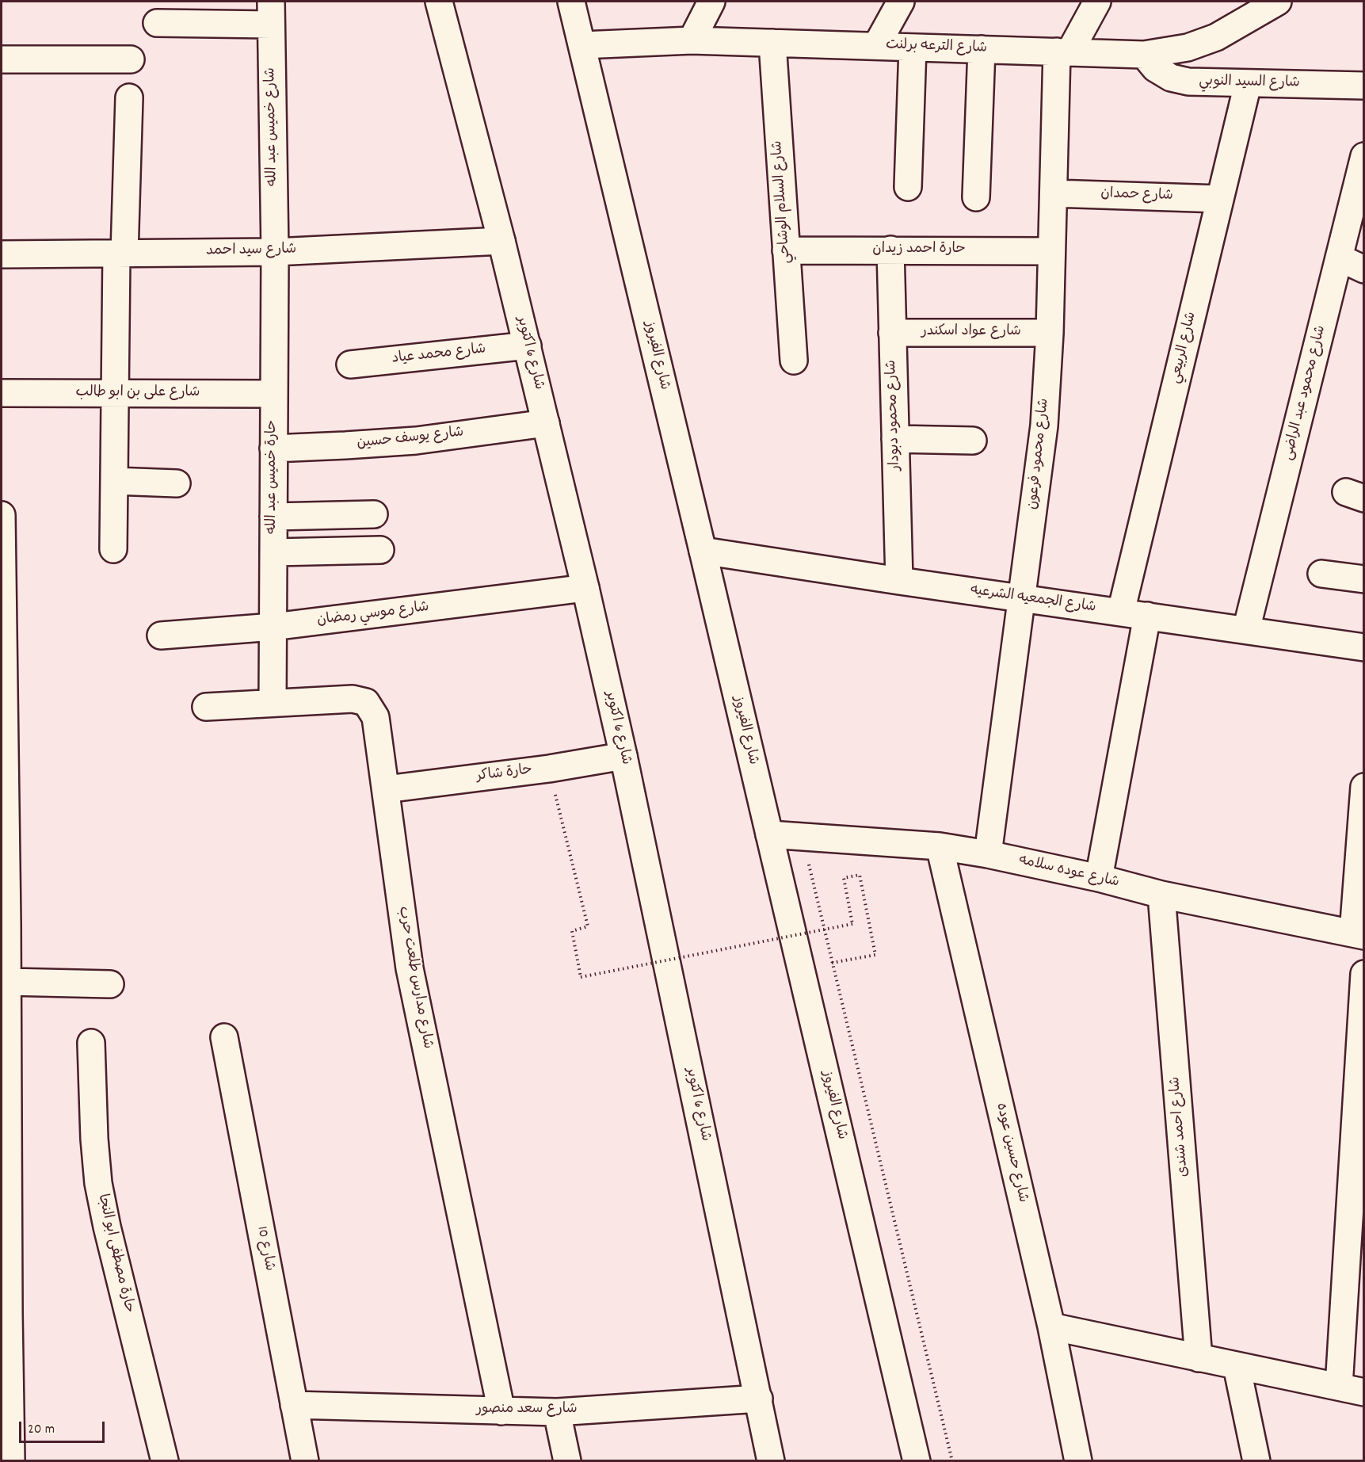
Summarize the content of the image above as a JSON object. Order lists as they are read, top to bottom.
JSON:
{
  "streets": {
    "street": [
      "شارع الترعه برلنت",
      "شارع السيد النوبي",
      "شارع خميس عبد الله",
      "شارع حمدان",
      "شارع السلام الوشاحي",
      "حارة احمد زيدان",
      "شارع سيد احمد",
      "شارع عواد اسكندر",
      "شارع الربيعي",
      "شارع 6 اكتوبر",
      "شارع محمد عياد",
      "شارع الفيروز",
      "شارع محمود عبد الراضى",
      "شارع على بن ابو طالب",
      "شارع محمود دبودار",
      "شارع يوسف حسين",
      "شارع محمود فرعون",
      "حارة خميس عبد الله",
      "شارع الجمعيه الشرعيه",
      "شارع موسي رمضان",
      "حارة شاكر",
      "شارع عوده سلامه",
      "شارع مدارس طلعت حرب",
      "شارع احمد شندى",
      "شارع حسين عوده",
      "شارع 10",
      "حارة مصطفى ابو النجا",
      "شارع سعد منصور"
    ]
  },
  "crossings": [
    ["شارع الترعه برلنت", "شارع السيد النوبي"],
    ["شارع الترعه برلنت", "شارع السلام الوشاحي"],
    ["شارع الترعه برلنت", "شارع الفيروز"],
    ["شارع الترعه برلنت", "شارع محمود فرعون"],
    ["شارع السيد النوبي", "شارع الربيعي"],
    ["شارع خميس عبد الله", "شارع سيد احمد"],
    ["شارع خميس عبد الله", "حارة خميس عبد الله"],
    ["شارع حمدان", "شارع الربيعي"],
    ["شارع حمدان", "شارع محمود فرعون"],
    ["شارع السلام الوشاحي", "حارة احمد زيدان"],
    ["حارة احمد زيدان", "شارع محمود دبودار"],
    ["حارة احمد زيدان", "شارع محمود فرعون"],
    ["شارع سيد احمد", "شارع 6 اكتوبر"],
    ["شارع سيد احمد", "حارة خميس عبد الله"],
    ["شارع عواد اسكندر", "شارع محمود دبودار"],
    ["شارع عواد اسكندر", "شارع محمود فرعون"],
    ["شارع الربيعي", "شارع الجمعيه الشرعيه"],
    ["شارع 6 اكتوبر", "شارع محمد عياد"],
    ["شارع 6 اكتوبر", "شارع يوسف حسين"],
    ["شارع 6 اكتوبر", "شارع موسي رمضان"],
    ["شارع 6 اكتوبر", "حارة شاكر"],
    ["شارع 6 اكتوبر", "شارع سعد منصور"],
    ["شارع الفيروز", "شارع الجمعيه الشرعيه"],
    ["شارع الفيروز", "شارع عوده سلامه"],
    ["شارع محمود عبد الراضى", "شارع الجمعيه الشرعيه"],
    ["شارع على بن ابو طالب", "حارة خميس عبد الله"],
    ["شارع محمود دبودار", "شارع الجمعيه الشرعيه"],
    ["شارع يوسف حسين", "حارة خميس عبد الله"],
    ["شارع محمود فرعون", "شارع الجمعيه الشرعيه"],
    ["شارع محمود فرعون", "شارع عوده سلامه"],
    ["حارة خميس عبد الله", "شارع موسي رمضان"],
    ["حارة خميس عبد الله", "شارع مدارس طلعت حرب"],
    ["حارة شاكر", "شارع مدارس طلعت حرب"],
    ["شارع عوده سلامه", "شارع احمد شندى"],
    ["شارع عوده سلامه", "شارع حسين عوده"],
    ["شارع مدارس طلعت حرب", "شارع سعد منصور"],
    ["شارع 10", "شارع سعد منصور"]
  ],
  "scale_bar": "20 m"
}
